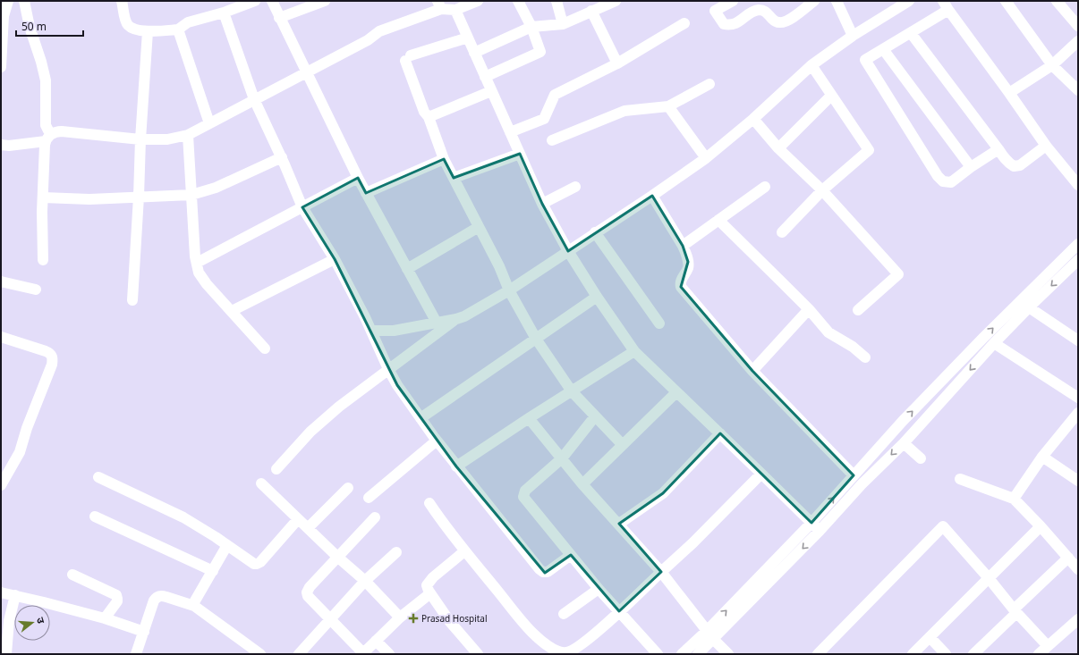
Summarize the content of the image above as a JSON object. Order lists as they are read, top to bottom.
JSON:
{
  "places": {
    "health": ["Prasad Hospital"]
  },
  "scale_bar": "50 m",
  "north": "right"
}
